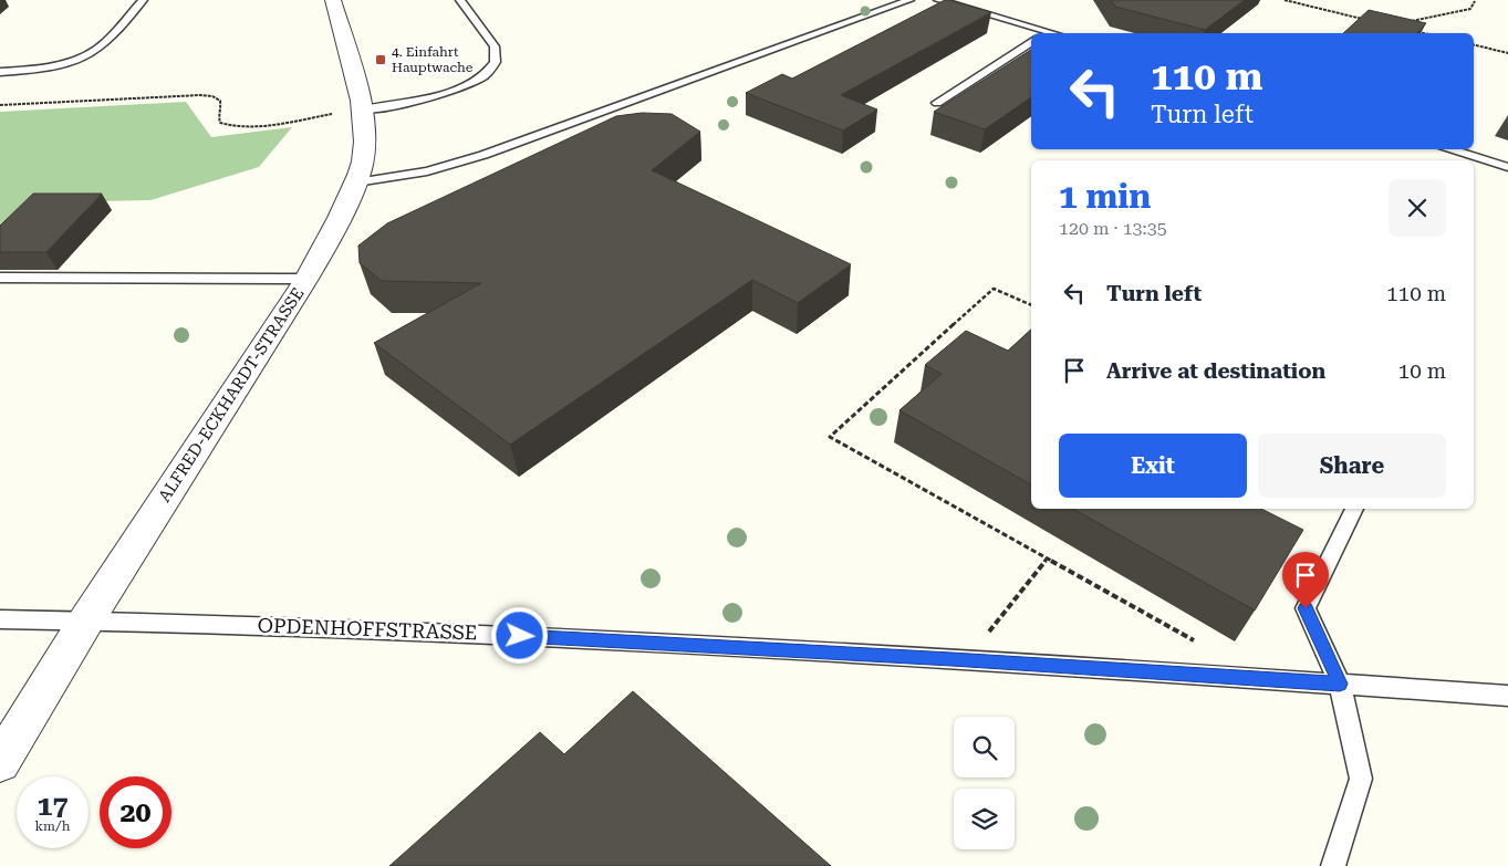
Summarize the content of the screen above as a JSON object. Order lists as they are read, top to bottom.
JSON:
{
  "streets": {
    "street": ["ALFRED-ECKHARDT-STRASSE"],
    "lane": ["OPDENHOFFSTRASSE"]
  },
  "crossings": [
    ["ALFRED-ECKHARDT-STRASSE", "OPDENHOFFSTRASSE"]
  ],
  "places": {
    "transit": ["4. Einfahrt Hauptwache"]
  },
  "page": {
    "turn": ["110 m", "Turn left"],
    "heading": ["1 min", "120 m · 13:35"],
    "list": [
      {
        "name": "Turn left",
        "value": "110 m"
      },
      {
        "name": "Arrive at destination",
        "value": "10 m"
      }
    ],
    "buttons": ["Exit", "Share"],
    "speed": "17 km/h",
    "limit": "20"
  }
}
